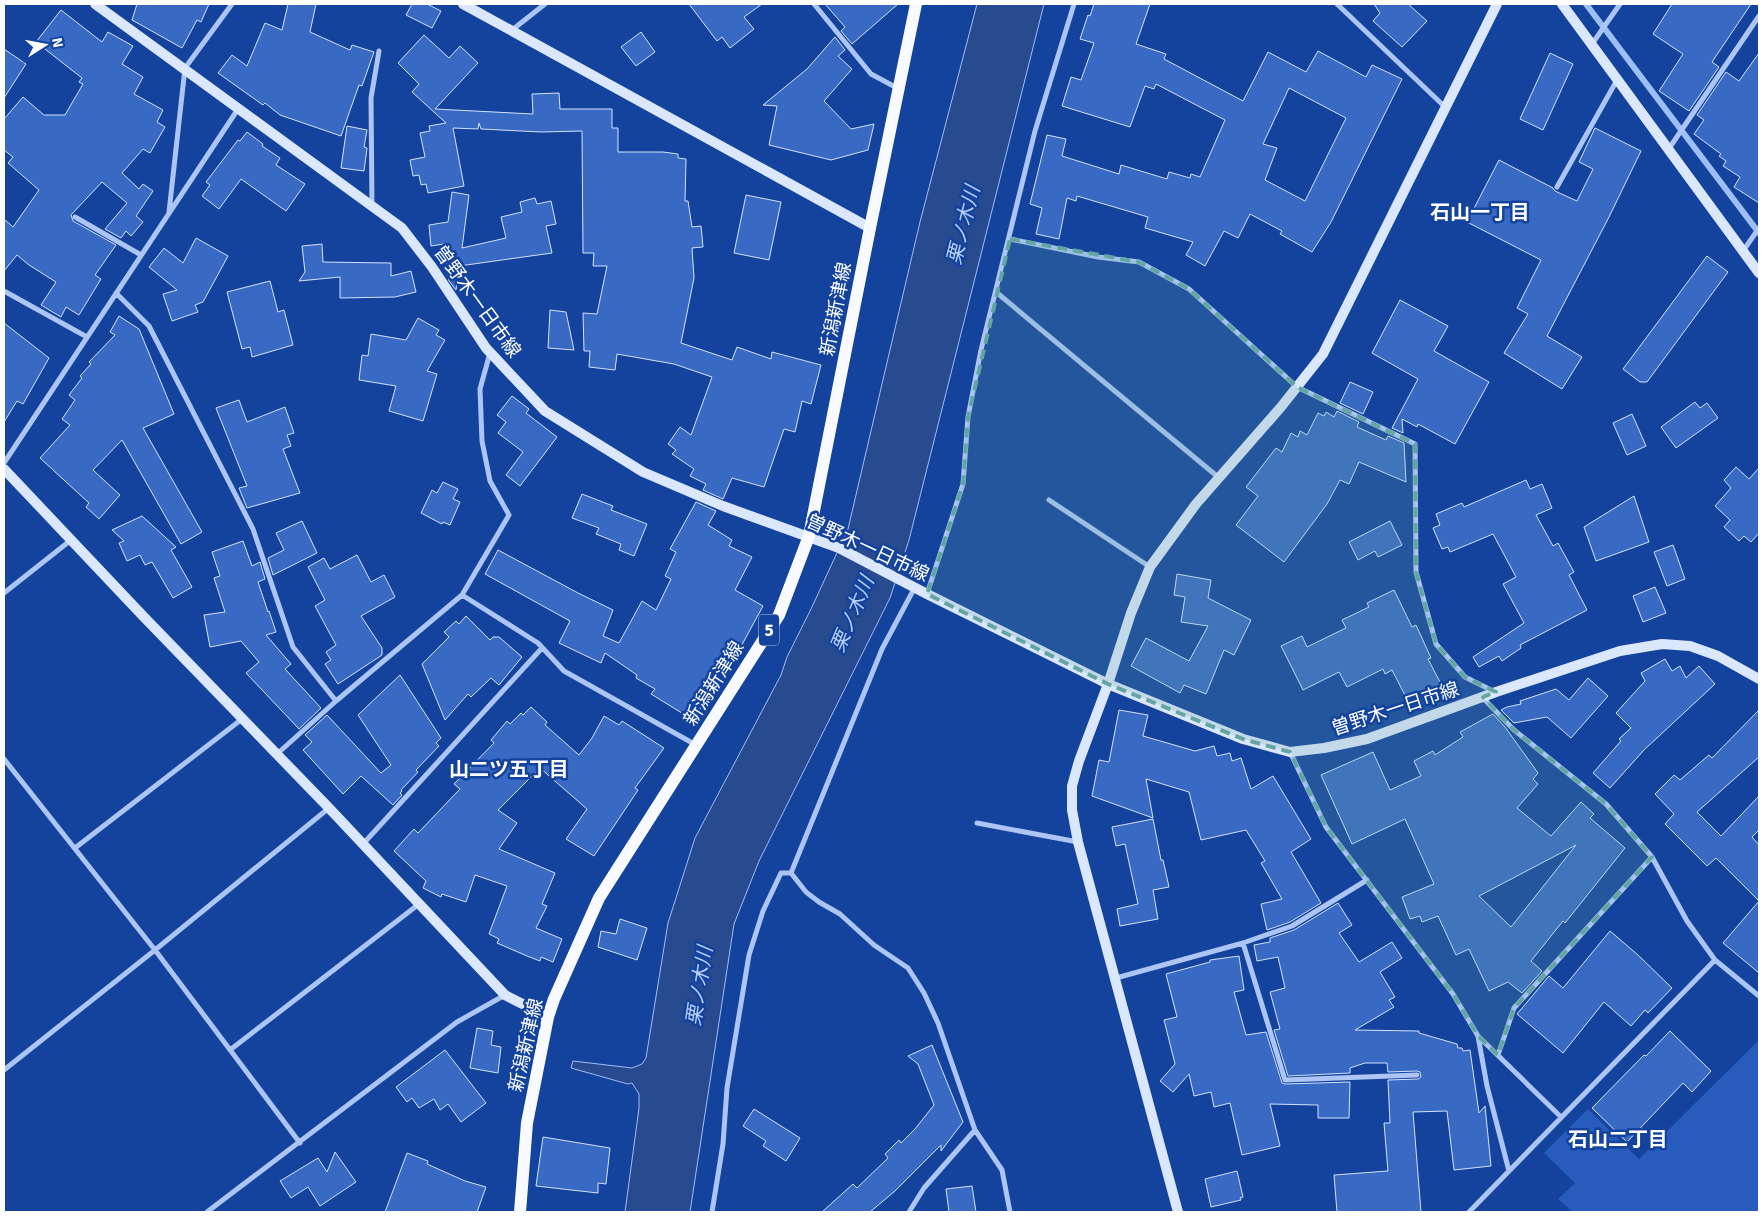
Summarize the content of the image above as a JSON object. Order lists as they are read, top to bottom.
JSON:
{
  "streets": {
    "main road": ["新潟新津線", "5"],
    "street": ["曽野木一日市線"]
  },
  "crossings": [
    ["曽野木一日市線", "新潟新津線"]
  ],
  "districts": ["石山一丁目", "山二ツ五丁目", "石山二丁目"],
  "water": ["栗ノ木川"],
  "north": "right"
}
